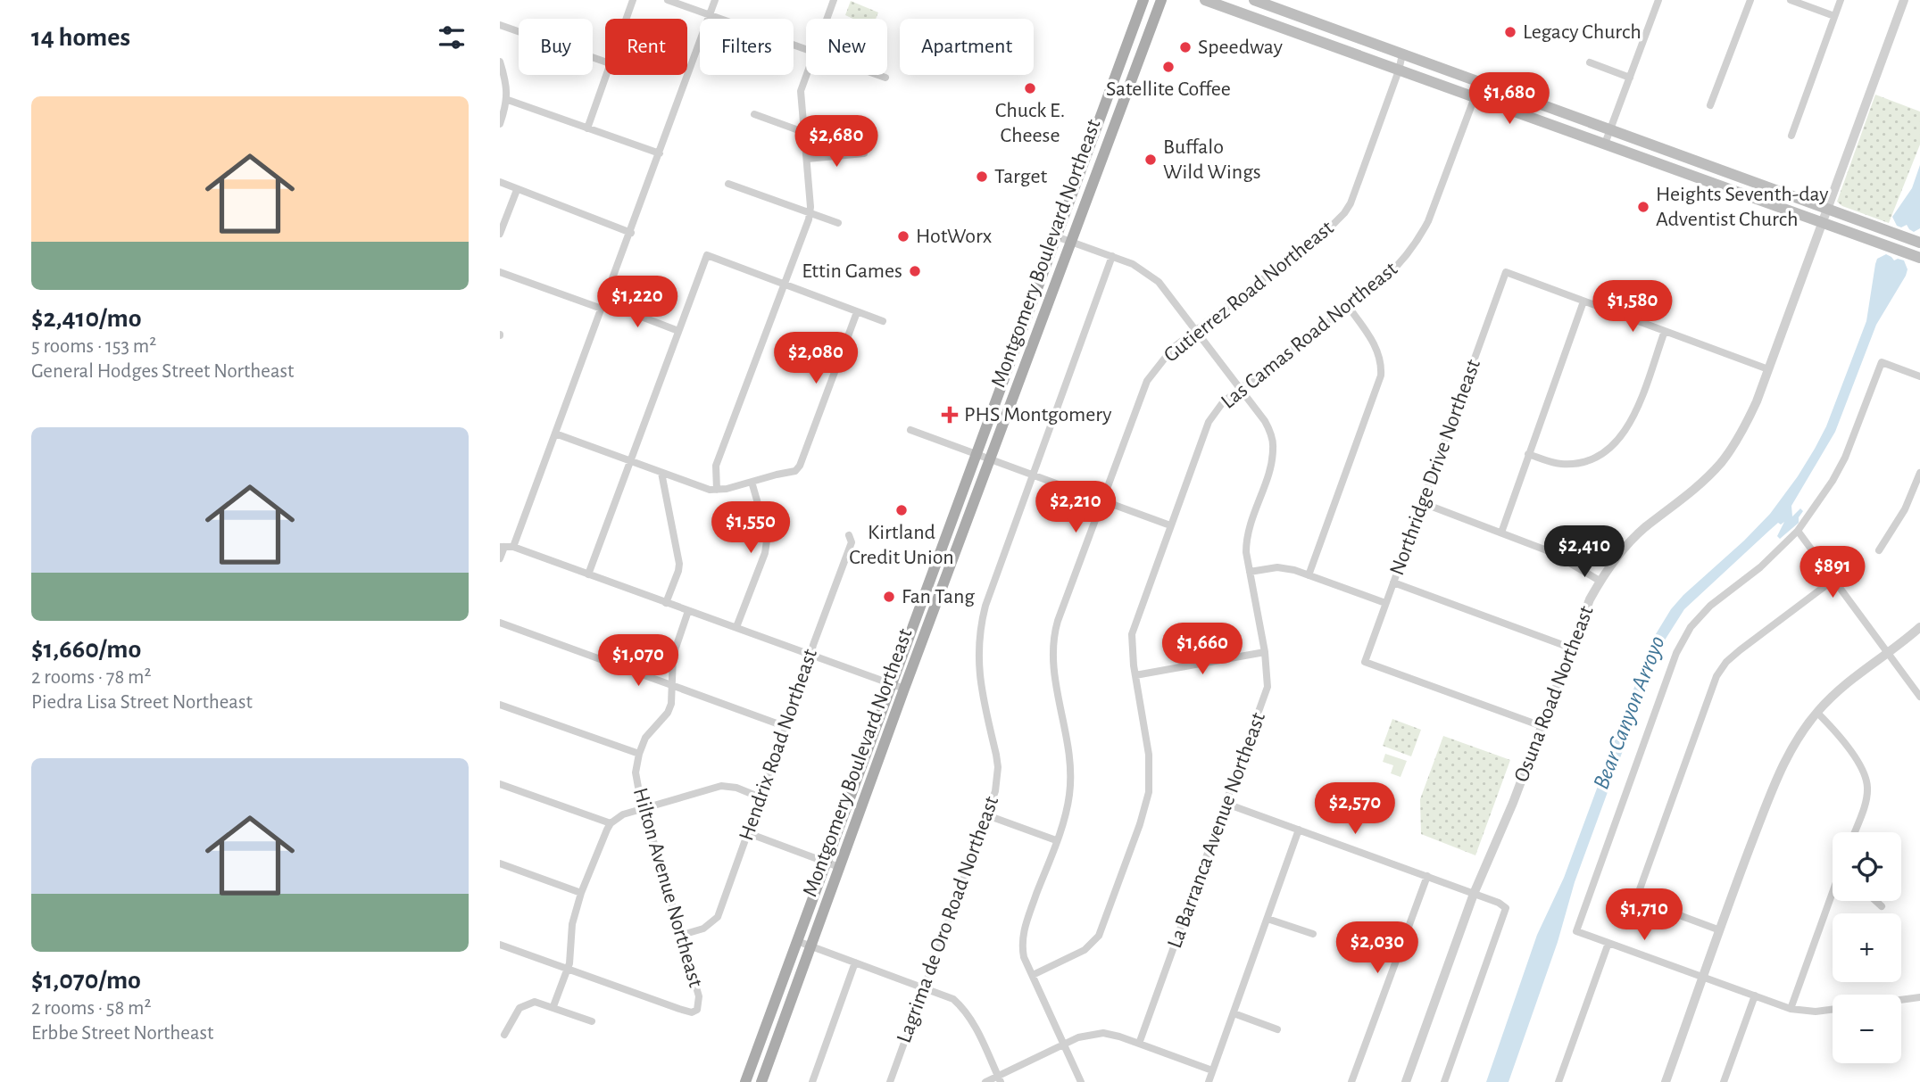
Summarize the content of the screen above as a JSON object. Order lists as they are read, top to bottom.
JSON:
{
  "streets": {
    "main road": ["Montgomery Boulevard Northeast"],
    "street": [
      "Gutierrez Road Northeast",
      "Las Camas Road Northeast",
      "Northridge Drive Northeast",
      "Osuna Road Northeast",
      "Hendrix Road Northeast",
      "La Barranca Avenue Northeast",
      "Hilton Avenue Northeast",
      "Lagrima de Oro Road Northeast"
    ]
  },
  "crossings": [
    ["Montgomery Boulevard Northeast", "La Barranca Avenue Northeast"],
    ["Gutierrez Road Northeast", "Las Camas Road Northeast"],
    ["Gutierrez Road Northeast", "La Barranca Avenue Northeast"],
    ["Las Camas Road Northeast", "La Barranca Avenue Northeast"],
    ["Northridge Drive Northeast", "Osuna Road Northeast"],
    ["Hendrix Road Northeast", "Hilton Avenue Northeast"],
    ["La Barranca Avenue Northeast", "Lagrima de Oro Road Northeast"]
  ],
  "water": ["Bear Canyon Arroyo"],
  "places": {
    "other": [
      "Legacy Church",
      "Speedway",
      "Satellite Coffee",
      "Chuck E. Cheese",
      "Buffalo Wild Wings",
      "Target",
      "Heights Seventh-day Adventist Church",
      "HotWorx",
      "Ettin Games",
      "Kirtland Credit Union",
      "Fan Tang"
    ],
    "health": ["PHS Montgomery"]
  },
  "page": {
    "heading": "14 homes",
    "chip": [
      "Buy",
      "Rent",
      "Filters",
      "New",
      "Apartment"
    ],
    "price": [
      "$1,680",
      "$2,680",
      "$1,220",
      "$1,580",
      "$2,080",
      "$2,210",
      "$1,550",
      "$2,410",
      "$891",
      "$1,660",
      "$1,070",
      "$2,570",
      "$1,710",
      "$2,030"
    ],
    "list": [
      {
        "name": "$2,410/mo",
        "note": "5 rooms · 153 m² · General Hodges Street Northeast"
      },
      {
        "name": "$1,660/mo",
        "note": "2 rooms · 78 m² · Piedra Lisa Street Northeast"
      },
      {
        "name": "$1,070/mo",
        "note": "2 rooms · 58 m² · Erbbe Street Northeast"
      }
    ],
    "map_buttons": ["+", "−"]
  }
}
